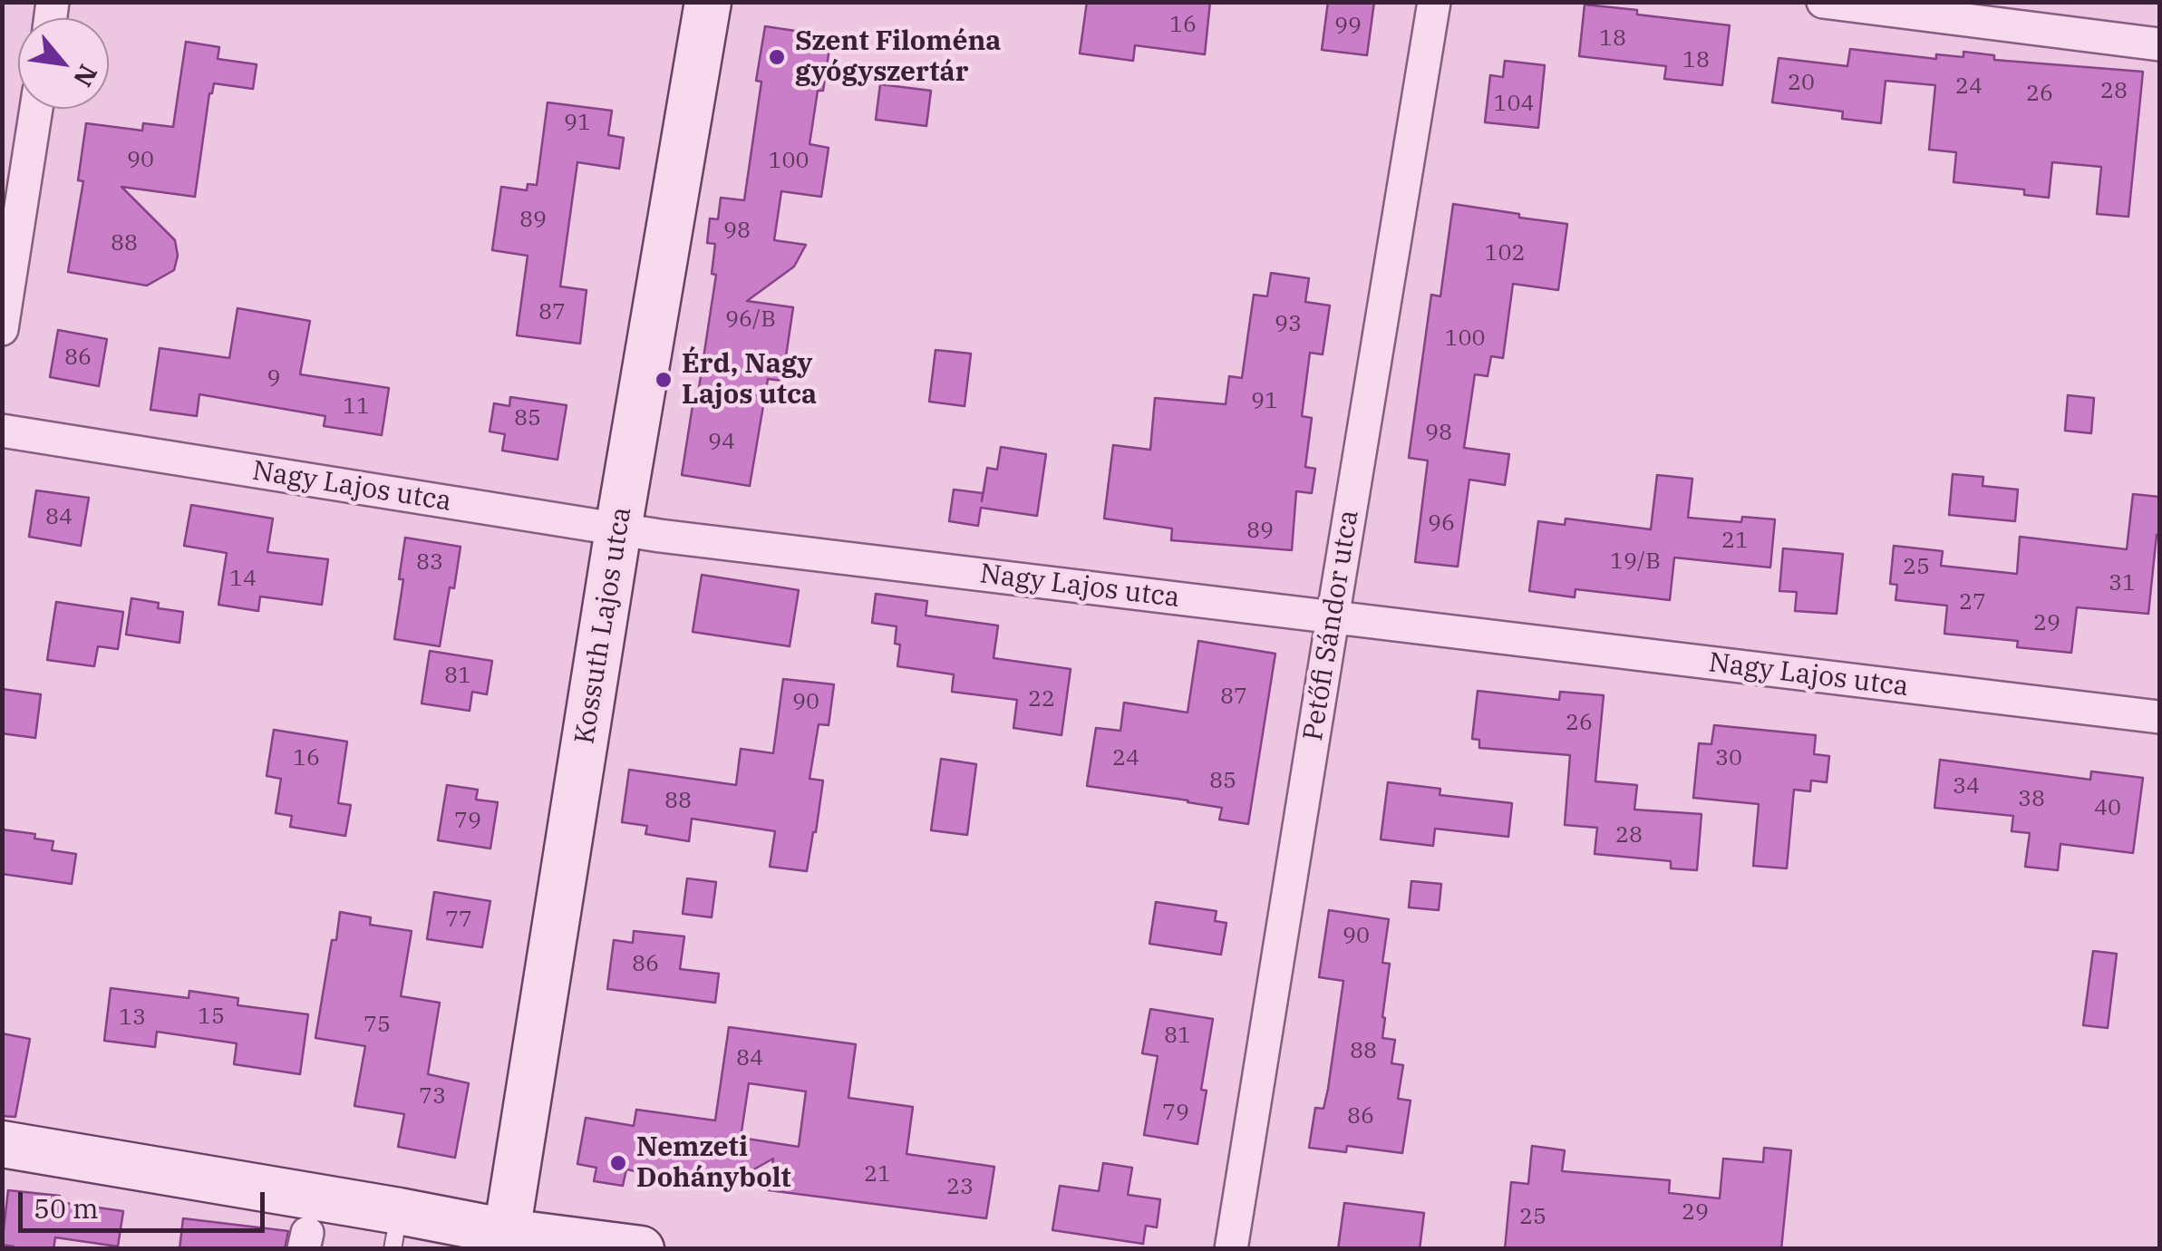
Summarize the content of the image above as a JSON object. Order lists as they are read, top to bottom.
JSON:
{
  "streets": {
    "street": ["Nagy Lajos utca", "Kossuth Lajos utca", "Petőfi Sándor utca"]
  },
  "crossings": [
    ["Nagy Lajos utca", "Kossuth Lajos utca"],
    ["Nagy Lajos utca", "Petőfi Sándor utca"]
  ],
  "places": ["Szent Filoména gyógyszertár", "Érd, Nagy Lajos utca", "Nemzeti Dohánybolt"],
  "house_numbers": [
    "16",
    "99",
    "18",
    "18",
    "20",
    "24",
    "28",
    "26",
    "104",
    "91",
    "90",
    "100",
    "89",
    "98",
    "88",
    "102",
    "87",
    "96/B",
    "93",
    "100",
    "86",
    "9",
    "91",
    "11",
    "85",
    "98",
    "94",
    "84",
    "96",
    "89",
    "21",
    "19/B",
    "83",
    "25",
    "14",
    "31",
    "27",
    "29",
    "81",
    "87",
    "22",
    "90",
    "26",
    "16",
    "24",
    "30",
    "85",
    "34",
    "38",
    "88",
    "40",
    "79",
    "28",
    "77",
    "90",
    "86",
    "15",
    "13",
    "75",
    "81",
    "88",
    "84",
    "73",
    "79",
    "86",
    "21",
    "23",
    "29",
    "25"
  ],
  "scale_bar": "50 m",
  "north": "bottom right"
}
